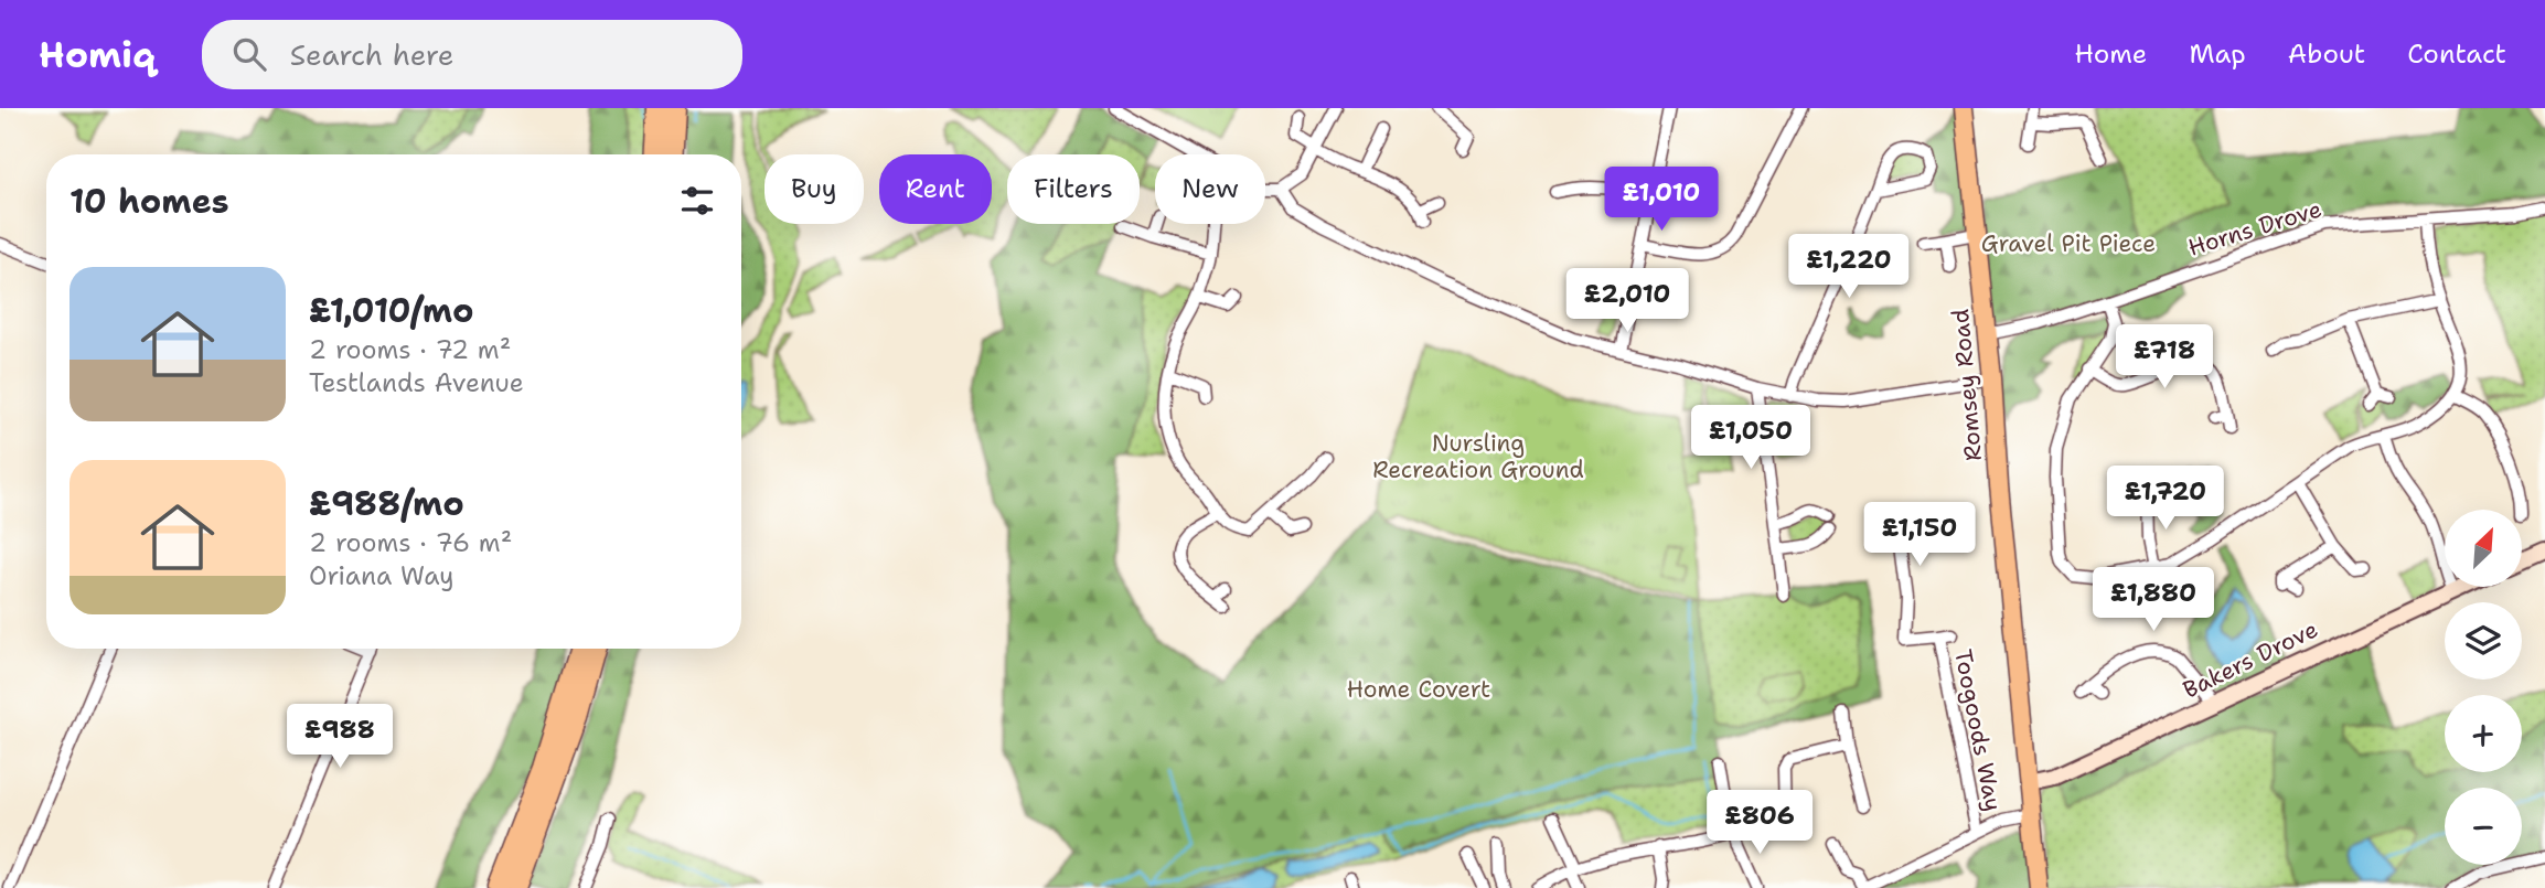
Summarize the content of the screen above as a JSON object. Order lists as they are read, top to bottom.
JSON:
{
  "streets": {
    "main road": ["Romsey Road"],
    "street": ["Horns Drove", "Bakers Drove", "Toogoods Way"]
  },
  "crossings": [
    ["Horns Drove", "Romsey Road"],
    ["Romsey Road", "Bakers Drove"]
  ],
  "parks": ["Gravel Pit Piece", "Nursling Recreation Ground", "Home Covert"],
  "north": "top right",
  "page": {
    "header": "Homiq",
    "search": "Search here",
    "nav": [
      "Home",
      "Map",
      "About",
      "Contact"
    ],
    "chip": [
      "Buy",
      "Rent",
      "Filters",
      "New"
    ],
    "heading": "10 homes",
    "price": [
      "£1,010",
      "£1,220",
      "£2,010",
      "£718",
      "£1,050",
      "£1,720",
      "£1,150",
      "£1,880",
      "£988",
      "£806"
    ],
    "list": [
      {
        "name": "£1,010/mo",
        "note": "2 rooms · 72 m² · Testlands Avenue"
      },
      {
        "name": "£988/mo",
        "note": "2 rooms · 76 m² · Oriana Way"
      }
    ],
    "map_buttons": ["+", "−"]
  }
}
